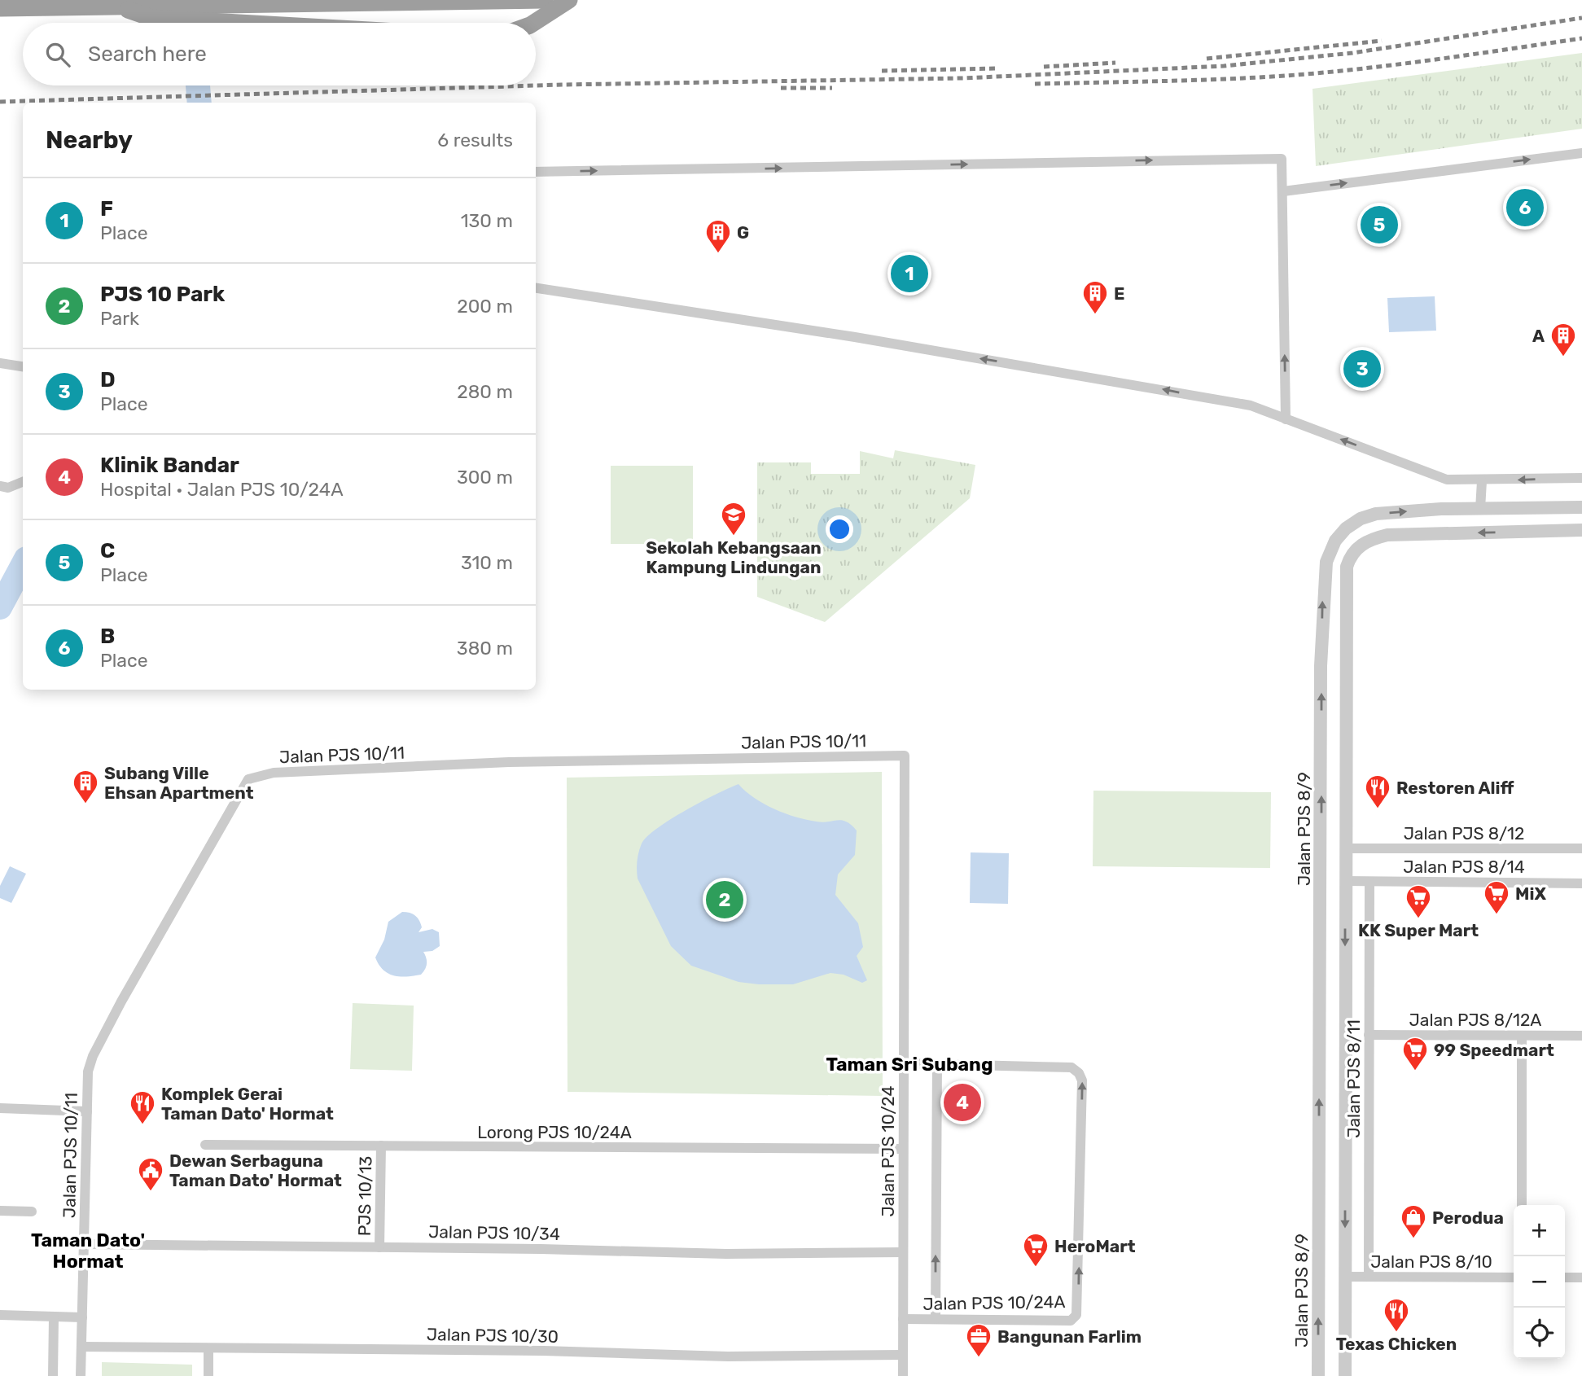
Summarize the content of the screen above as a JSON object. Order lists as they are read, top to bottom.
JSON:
{
  "streets": {
    "street": [
      "Jalan PJS 10/11",
      "Jalan PJS 8/9",
      "Jalan PJS 8/12",
      "Jalan PJS 8/14",
      "Jalan PJS 8/12A",
      "Jalan PJS 8/11",
      "Lorong PJS 10/24A",
      "Jalan PJS 10/24",
      "PJS 10/13",
      "Jalan PJS 10/34",
      "Jalan PJS 8/10",
      "Jalan PJS 10/24A",
      "Jalan PJS 10/30"
    ]
  },
  "crossings": [
    ["Jalan PJS 10/11", "Jalan PJS 10/24"],
    ["Jalan PJS 10/11", "Jalan PJS 10/34"],
    ["Jalan PJS 10/11", "Jalan PJS 10/30"],
    ["Jalan PJS 8/14", "Jalan PJS 8/11"],
    ["Jalan PJS 8/12A", "Jalan PJS 8/11"],
    ["Jalan PJS 8/11", "Jalan PJS 8/10"],
    ["Lorong PJS 10/24A", "Jalan PJS 10/24"],
    ["Lorong PJS 10/24A", "PJS 10/13"],
    ["Jalan PJS 10/24", "Jalan PJS 10/34"],
    ["Jalan PJS 10/24", "Jalan PJS 10/24A"],
    ["Jalan PJS 10/24", "Jalan PJS 10/30"],
    ["PJS 10/13", "Jalan PJS 10/34"]
  ],
  "districts": ["Taman Sri Subang", "Taman Dato' Hormat"],
  "places": {
    "building": [
      "G",
      "E",
      "A",
      "Subang Ville Ehsan Apartment"
    ],
    "school or university": ["Sekolah Kebangsaan Kampung Lindungan"],
    "restaurant": ["Restoren Aliff", "Komplek Gerai Taman Dato' Hormat", "Texas Chicken"],
    "supermarket": [
      "MiX",
      "KK Super Mart",
      "99 Speedmart",
      "HeroMart"
    ],
    "public building": ["Dewan Serbaguna Taman Dato' Hormat"],
    "shop": ["Perodua"],
    "office": ["Bangunan Farlim"]
  },
  "page": {
    "search": "Search here",
    "heading": ["Nearby", "6 results"],
    "list": [
      {
        "mark": "1",
        "name": "F",
        "note": "Place",
        "value": "130 m"
      },
      {
        "mark": "2",
        "name": "PJS 10 Park",
        "note": "Park",
        "value": "200 m"
      },
      {
        "mark": "3",
        "name": "D",
        "note": "Place",
        "value": "280 m"
      },
      {
        "mark": "4",
        "name": "Klinik Bandar",
        "note": "Hospital · Jalan PJS 10/24A",
        "value": "300 m"
      },
      {
        "mark": "5",
        "name": "C",
        "note": "Place",
        "value": "310 m"
      },
      {
        "mark": "6",
        "name": "B",
        "note": "Place",
        "value": "380 m"
      }
    ],
    "pins": [
      "6",
      "5",
      "1",
      "3",
      "2",
      "4"
    ],
    "map_buttons": ["+", "−"]
  }
}
